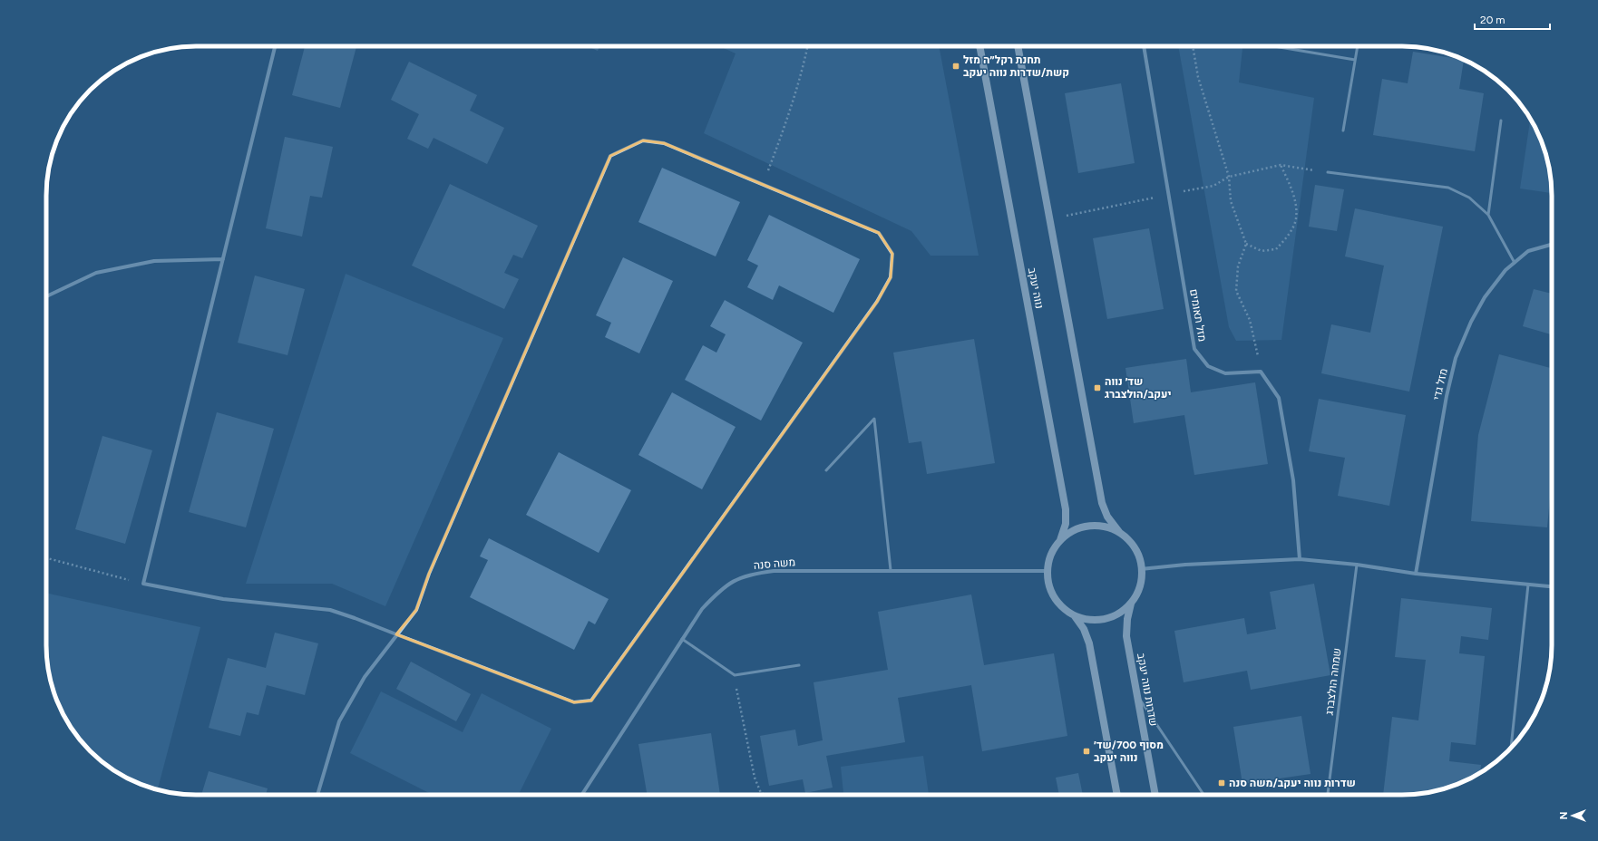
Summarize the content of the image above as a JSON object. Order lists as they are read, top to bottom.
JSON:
{
  "streets": {
    "street": [
      "נווה יעקב",
      "מזל תאומים",
      "מזל גדי",
      "משה סנה",
      "שדרות נווה יעקב"
    ],
    "lane": ["שמחה הולצברג"]
  },
  "crossings": [
    ["נווה יעקב", "משה סנה"],
    ["נווה יעקב", "שדרות נווה יעקב"],
    ["משה סנה", "שדרות נווה יעקב"]
  ],
  "places": {
    "transit": [
      "תחנת רקל״ה מזל קשת/שדרות נווה יעקב",
      "שד׳ נווה יעקב/הולצברג",
      "מסוף 700/שד׳ נווה יעקב",
      "שדרות נווה יעקב/משה סנה"
    ]
  },
  "scale_bar": "20 m",
  "north": "left"
}
